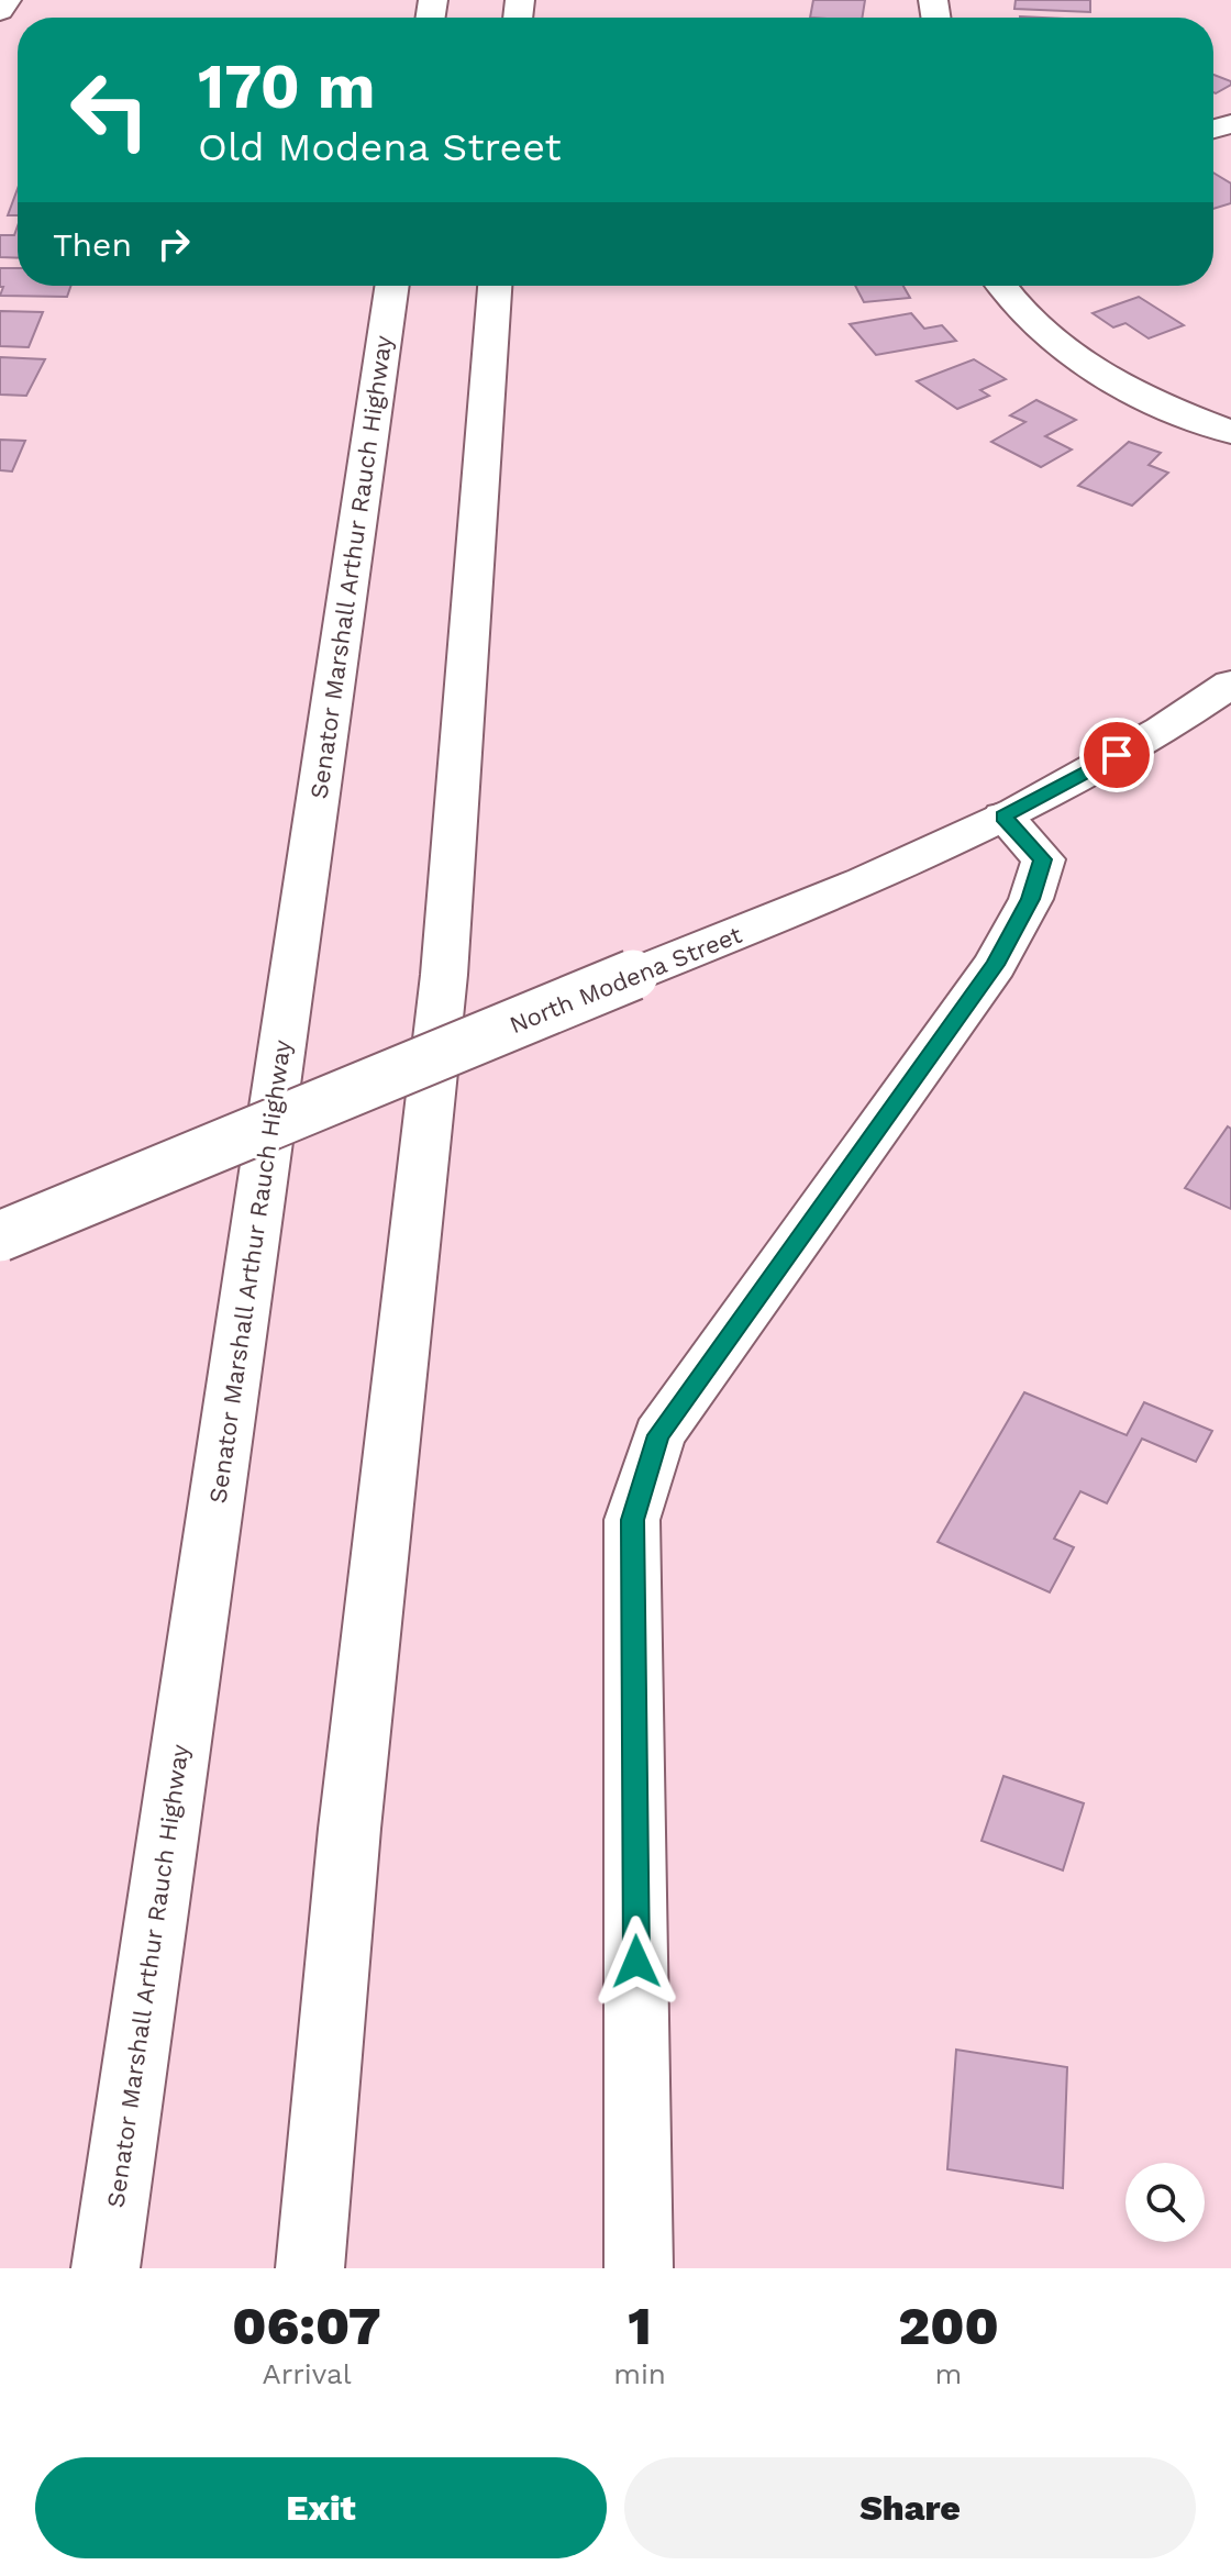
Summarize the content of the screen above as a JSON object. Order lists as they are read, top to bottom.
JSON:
{
  "streets": {
    "main road": ["Senator Marshall Arthur Rauch Highway", "North Modena Street"]
  },
  "page": {
    "turn": ["170 m", "Old Modena Street"],
    "then": "Then",
    "eta": [
      "06:07",
      "Arrival",
      "1",
      "min",
      "200",
      "m"
    ],
    "buttons": ["Exit", "Share"]
  }
}
